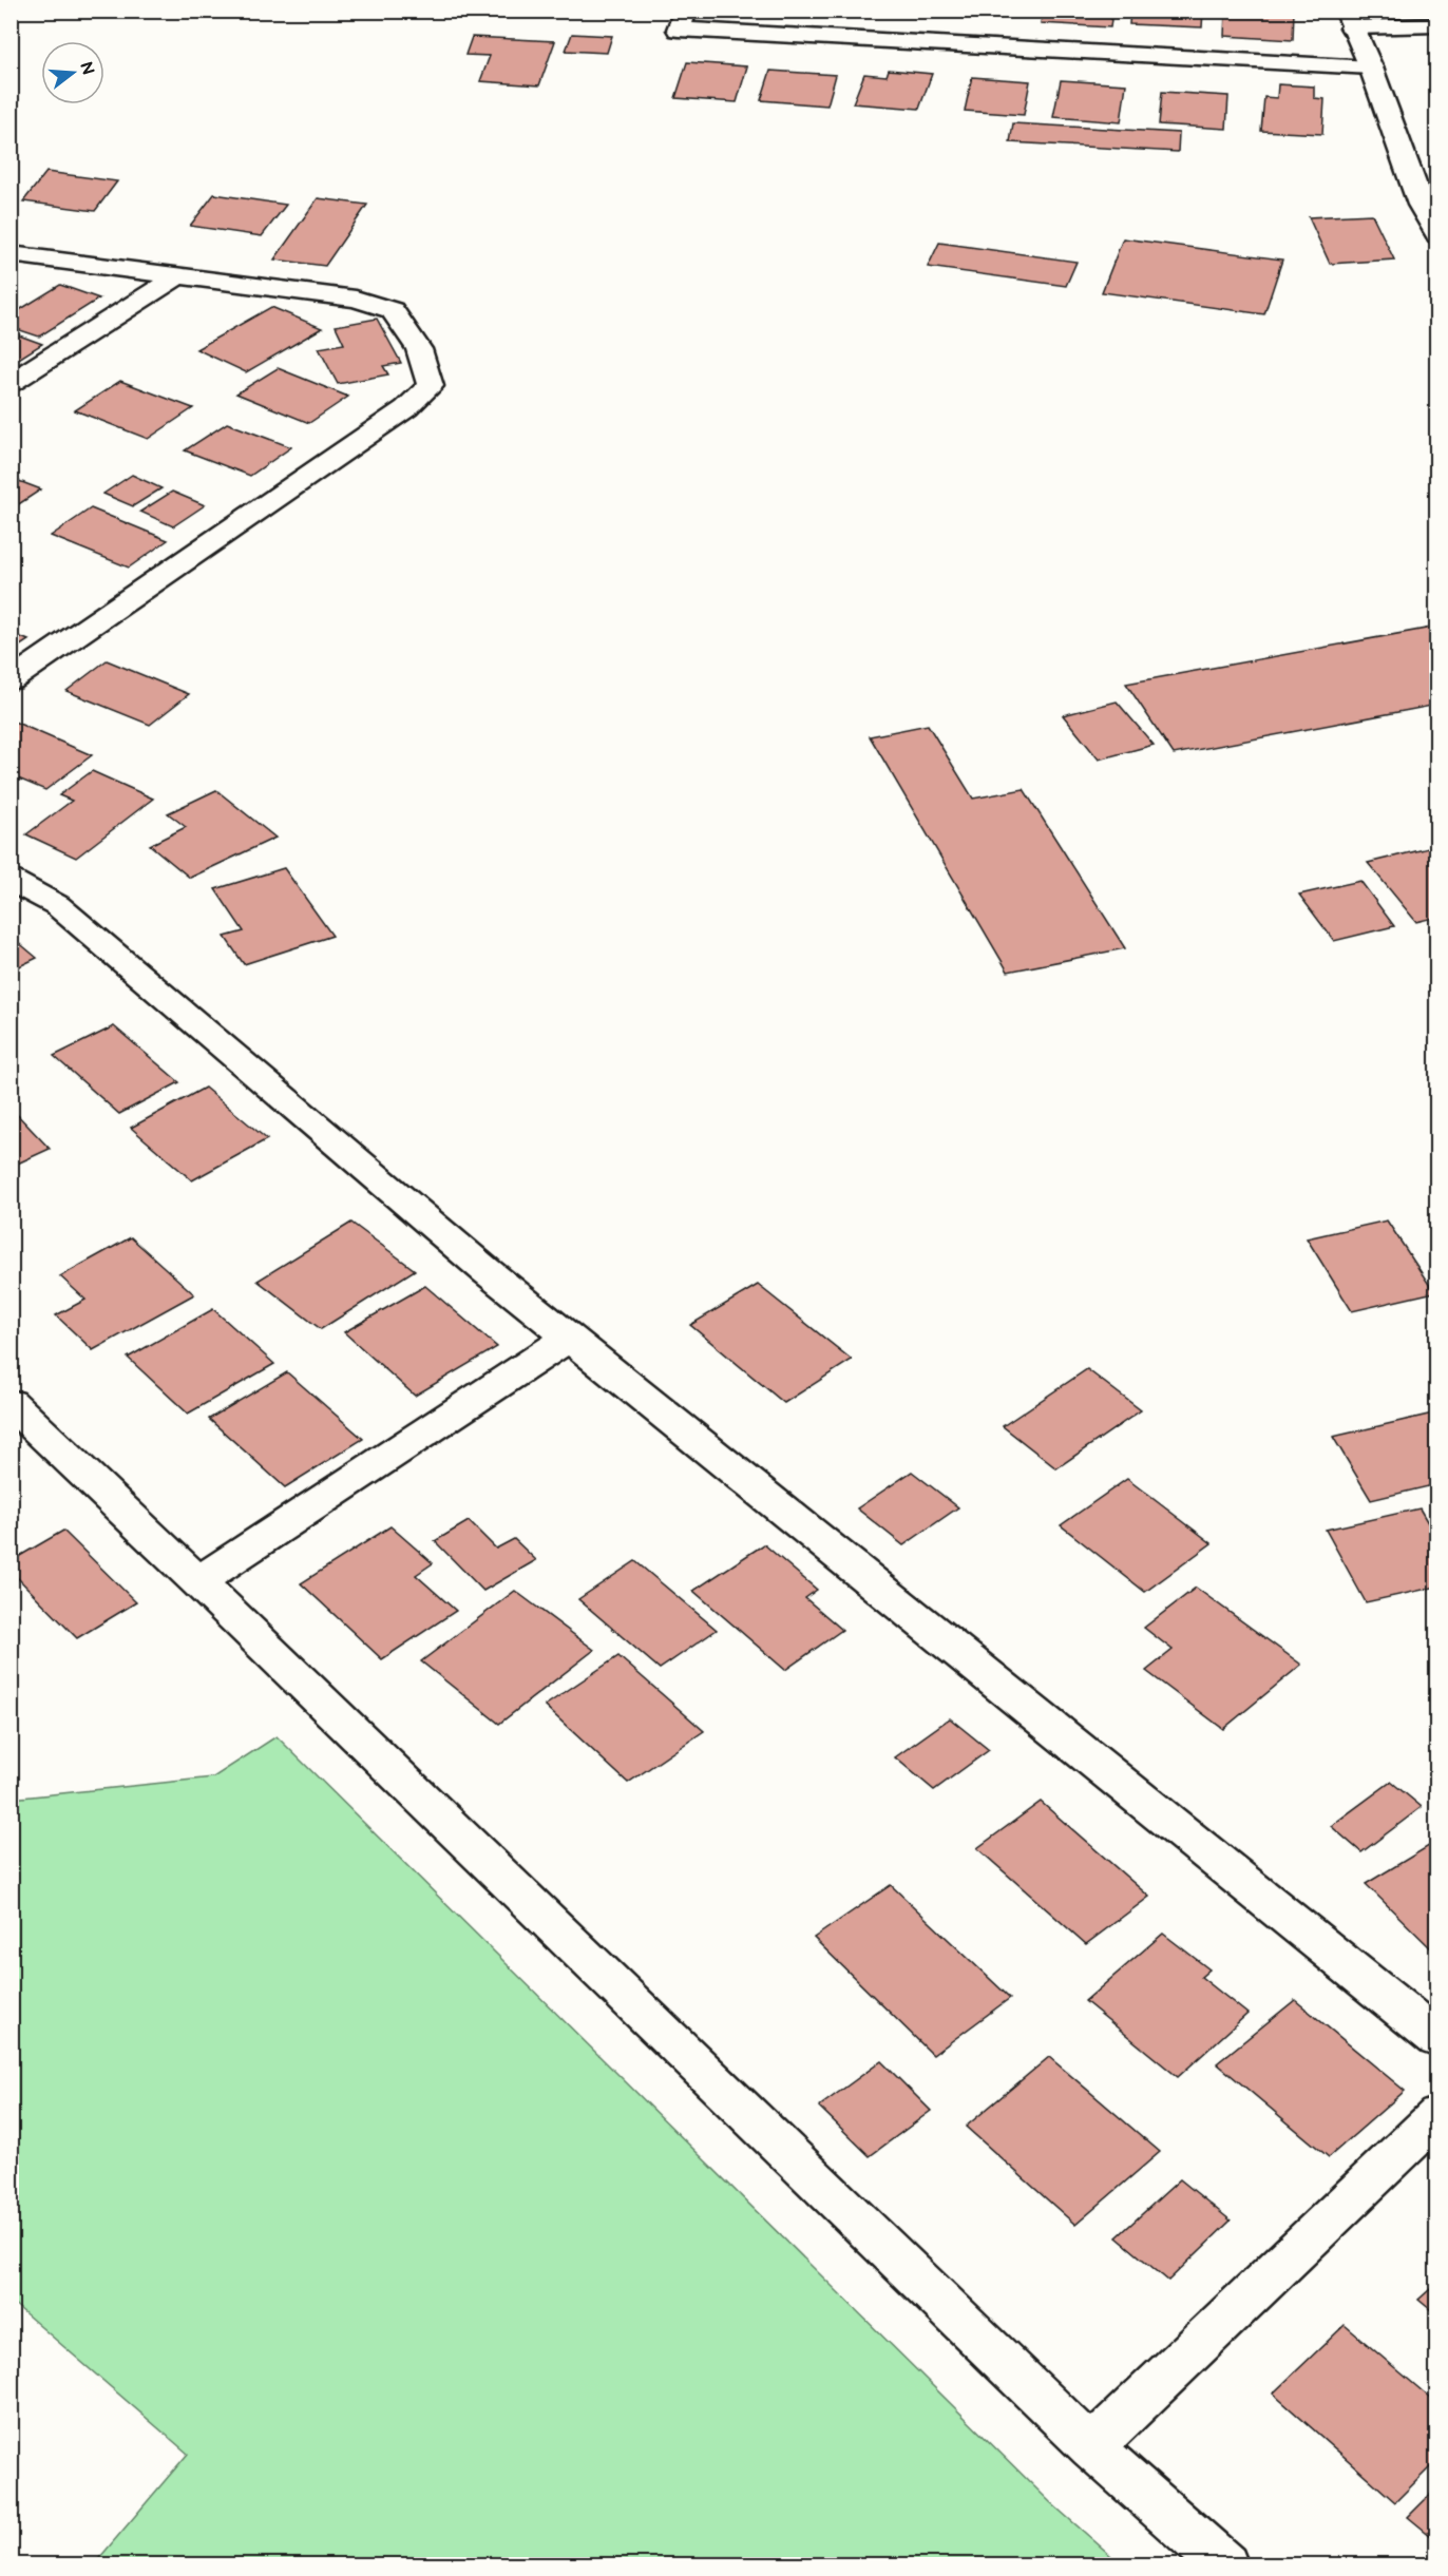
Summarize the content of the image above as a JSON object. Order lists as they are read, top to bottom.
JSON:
{
  "north": "right"
}
